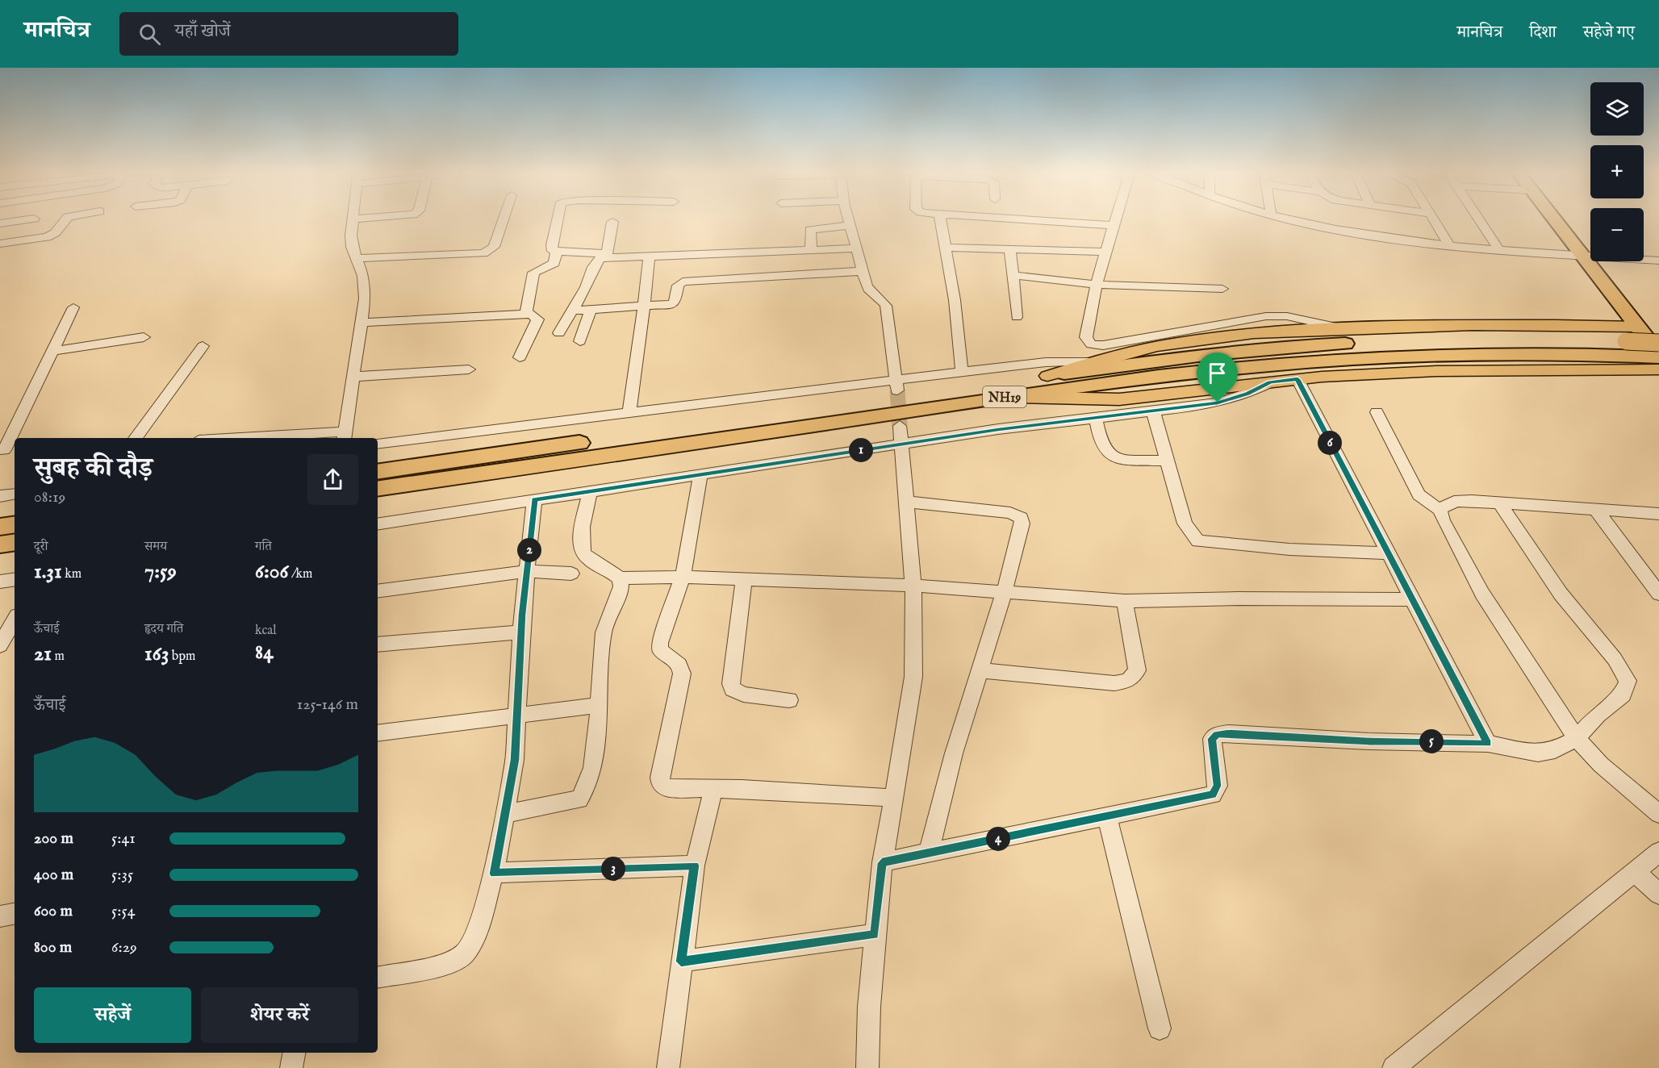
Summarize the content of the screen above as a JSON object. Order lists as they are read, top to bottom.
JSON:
{
  "streets": {
    "highway": ["NH19"]
  },
  "page": {
    "header": "मानचित्र",
    "search": "यहाँ खोजें",
    "nav": ["मानचित्र", "दिशा", "सहेजे गए"],
    "map_buttons": ["+", "−"],
    "pins": [
      "6",
      "1",
      "2",
      "5",
      "4",
      "3"
    ],
    "heading": ["सुबह की दौड़", "08:19"],
    "stats": [
      ["दूरी", "1.31 km"],
      ["समय", "7:59"],
      ["गति", "6:06 /km"],
      ["ऊँचाई", "21 m"],
      ["हृदय गति", "163 bpm"],
      ["kcal", "84"]
    ],
    "chart": ["ऊँचाई", "125–146 m"],
    "list": [
      {
        "name": "200 m",
        "note": "5:41"
      },
      {
        "name": "400 m",
        "note": "5:35"
      },
      {
        "name": "600 m",
        "note": "5:54"
      },
      {
        "name": "800 m",
        "note": "6:29"
      }
    ],
    "buttons": ["सहेजें", "शेयर करें"]
  }
}
